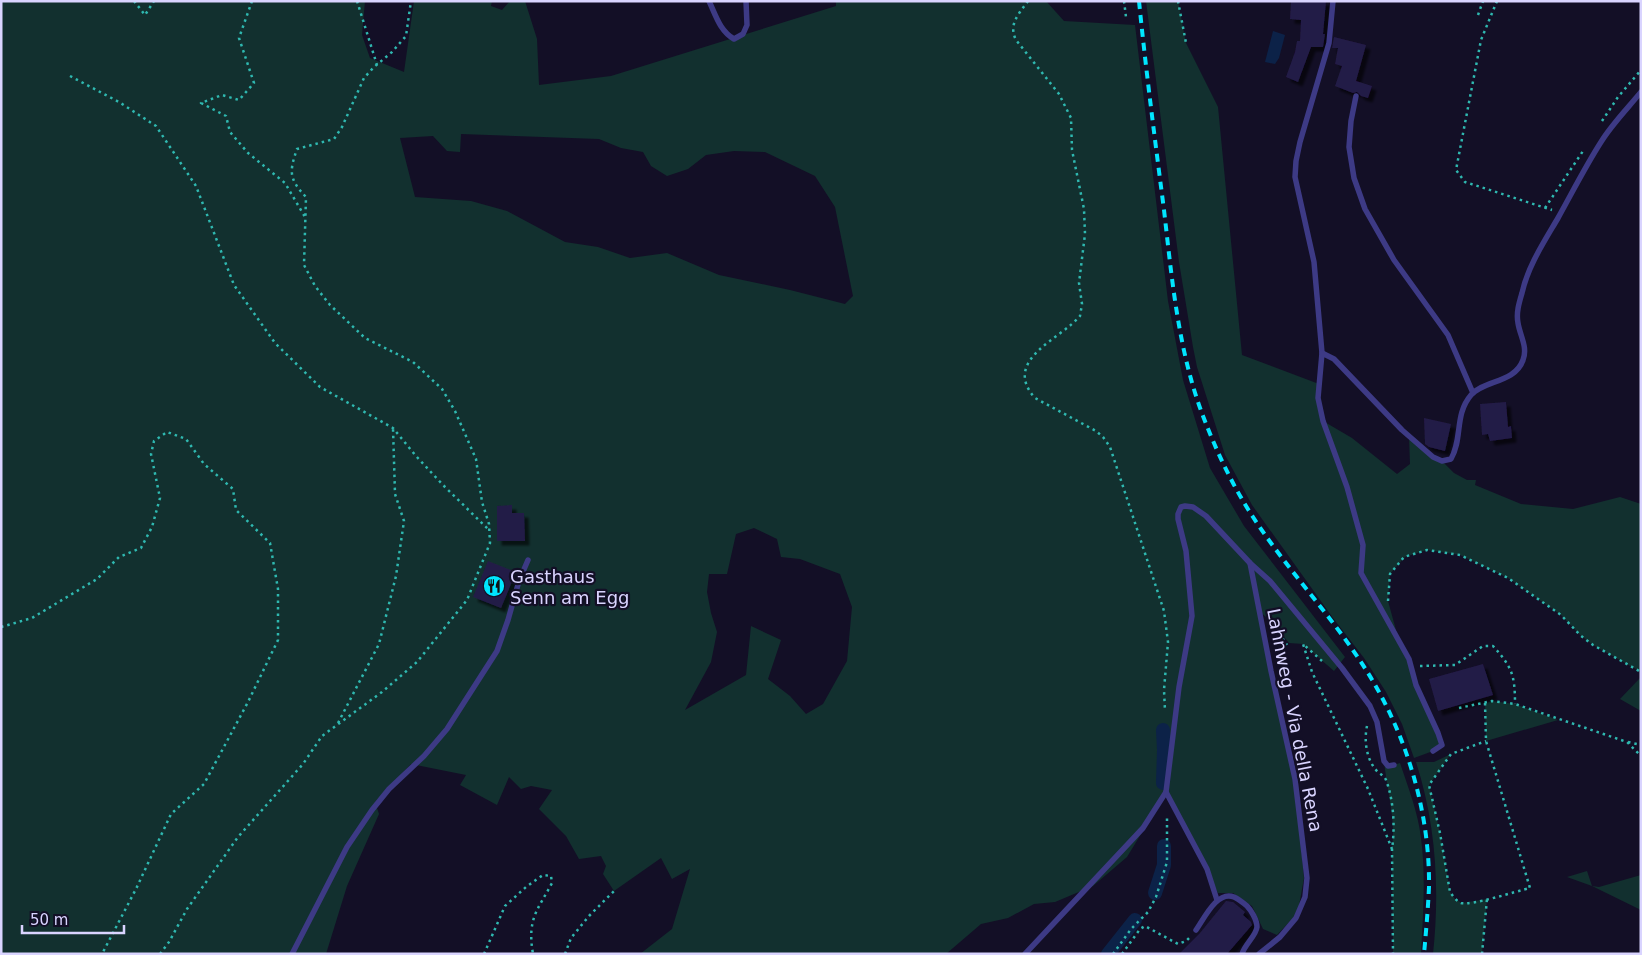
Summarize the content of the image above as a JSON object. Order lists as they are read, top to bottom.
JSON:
{
  "streets": {
    "lane": ["Lahnweg - Via della Rena"]
  },
  "places": {
    "restaurant": ["Gasthaus Senn am Egg"]
  },
  "scale_bar": "50 m"
}
